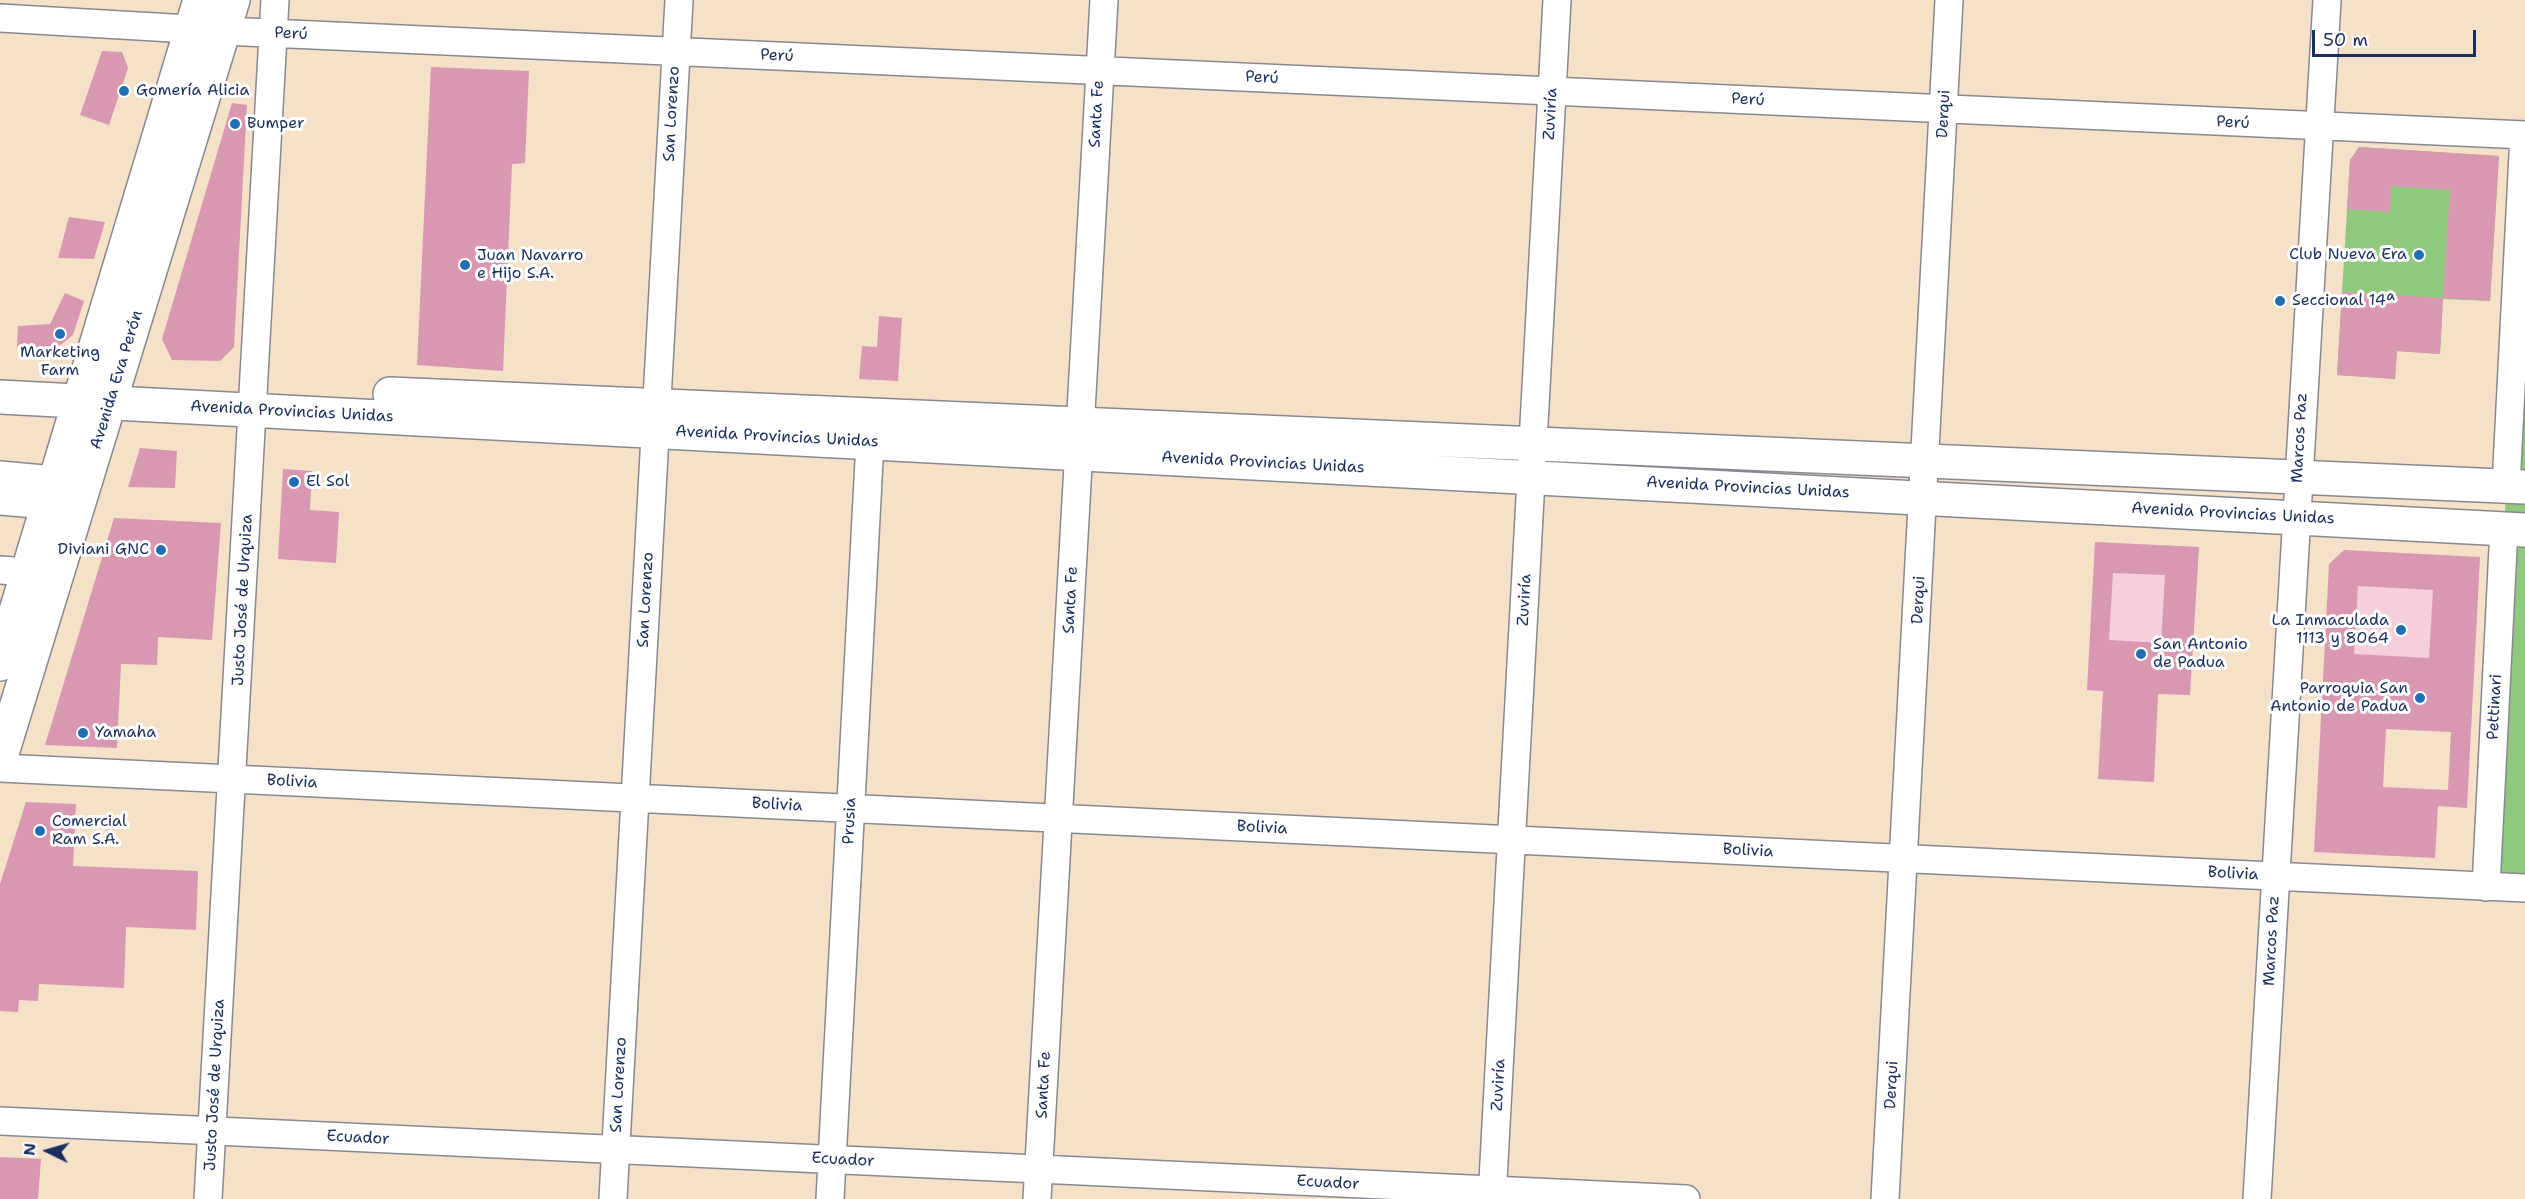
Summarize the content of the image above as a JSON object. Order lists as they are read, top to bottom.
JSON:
{
  "streets": {
    "main road": ["Avenida Eva Perón", "Avenida Provincias Unidas"],
    "street": [
      "Perú",
      "San Lorenzo",
      "Santa Fe",
      "Zuviría",
      "Derqui",
      "Marcos Paz",
      "Justo José de Urquiza",
      "Pettinari",
      "Bolivia",
      "Prusia",
      "Ecuador"
    ]
  },
  "crossings": [
    ["Perú", "San Lorenzo"],
    ["Perú", "Santa Fe"],
    ["Perú", "Zuviría"],
    ["Perú", "Derqui"],
    ["Perú", "Avenida Eva Perón"],
    ["Perú", "Marcos Paz"],
    ["Perú", "Justo José de Urquiza"],
    ["San Lorenzo", "Avenida Provincias Unidas"],
    ["San Lorenzo", "Bolivia"],
    ["San Lorenzo", "Ecuador"],
    ["Santa Fe", "Avenida Provincias Unidas"],
    ["Santa Fe", "Bolivia"],
    ["Santa Fe", "Ecuador"],
    ["Zuviría", "Avenida Provincias Unidas"],
    ["Zuviría", "Bolivia"],
    ["Zuviría", "Ecuador"],
    ["Derqui", "Avenida Provincias Unidas"],
    ["Derqui", "Bolivia"],
    ["Avenida Eva Perón", "Avenida Provincias Unidas"],
    ["Avenida Provincias Unidas", "Marcos Paz"],
    ["Avenida Provincias Unidas", "Justo José de Urquiza"],
    ["Avenida Provincias Unidas", "Pettinari"],
    ["Avenida Provincias Unidas", "Prusia"],
    ["Marcos Paz", "Bolivia"],
    ["Justo José de Urquiza", "Bolivia"],
    ["Justo José de Urquiza", "Ecuador"],
    ["Pettinari", "Bolivia"],
    ["Bolivia", "Prusia"],
    ["Prusia", "Ecuador"]
  ],
  "places": [
    "Gomería Alicia",
    "Bumper",
    "Club Nueva Era",
    "Juan Navarro e Hijo S.A.",
    "Seccional 14ª",
    "Marketing Farm",
    "El Sol",
    "Diviani GNC",
    "La Inmaculada 1113 y 8064",
    "San Antonio de Padua",
    "Parroquia San Antonio de Padua",
    "Yamaha",
    "Comercial Ram S.A."
  ],
  "scale_bar": "50 m",
  "north": "left"
}
